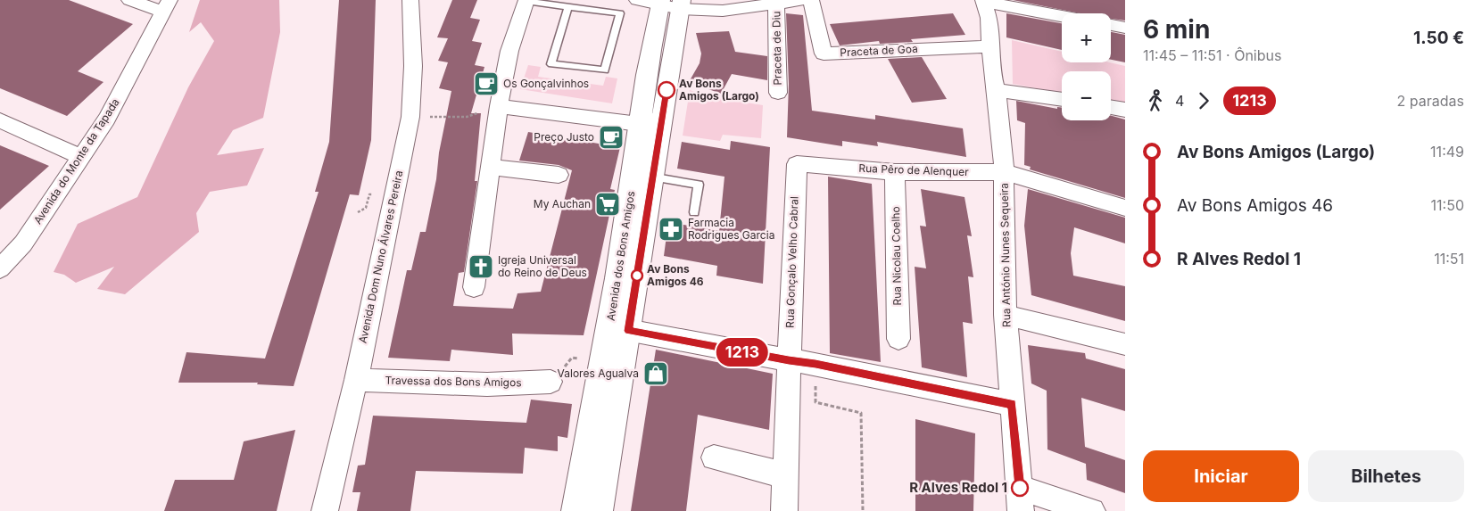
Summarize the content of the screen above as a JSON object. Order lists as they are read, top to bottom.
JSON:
{
  "streets": {
    "main road": ["Avenida dos Bons Amigos"],
    "street": [
      "Praceta de Diu",
      "Praceta de Goa",
      "Avenida do Monte da Tapada",
      "Rua Pêro de Alenquer",
      "Rua António Nunes Sequeira",
      "Rua Nicolau Coelho",
      "Avenida Dom Nuno Álvares Pereira",
      "Rua Gonçalo Velho Cabral",
      "Travessa dos Bons Amigos"
    ]
  },
  "crossings": [
    ["Praceta de Goa", "Rua António Nunes Sequeira"],
    ["Rua Pêro de Alenquer", "Rua António Nunes Sequeira"],
    ["Rua Pêro de Alenquer", "Rua Nicolau Coelho"],
    ["Rua Pêro de Alenquer", "Rua Gonçalo Velho Cabral"],
    ["Avenida Dom Nuno Álvares Pereira", "Travessa dos Bons Amigos"]
  ],
  "places": {
    "cafe": ["Os Gonçalvinhos", "Preço Justo"],
    "other": ["Av Bons Amigos (Largo)", "Av Bons Amigos 46", "R Alves Redol 1"],
    "supermarket": ["My Auchan"],
    "pharmacy": ["Farmacia Rodrigues Garcia"],
    "church": ["Igreja Universal do Reino de Deus"],
    "shop": ["Valores Agualva"]
  },
  "lines": ["bus line 1213"],
  "page": {
    "on_map": "1213",
    "heading": ["6 min", "11:45 – 11:51 · Ônibus", "1.50 €"],
    "map_buttons": ["+", "−"],
    "legs": ["4", "1213", "2 paradas"],
    "list": [
      {
        "name": "Av Bons Amigos (Largo)",
        "value": "11:49"
      },
      {
        "name": "Av Bons Amigos 46",
        "value": "11:50"
      },
      {
        "name": "R Alves Redol 1",
        "value": "11:51"
      }
    ],
    "buttons": ["Iniciar", "Bilhetes"]
  }
}
